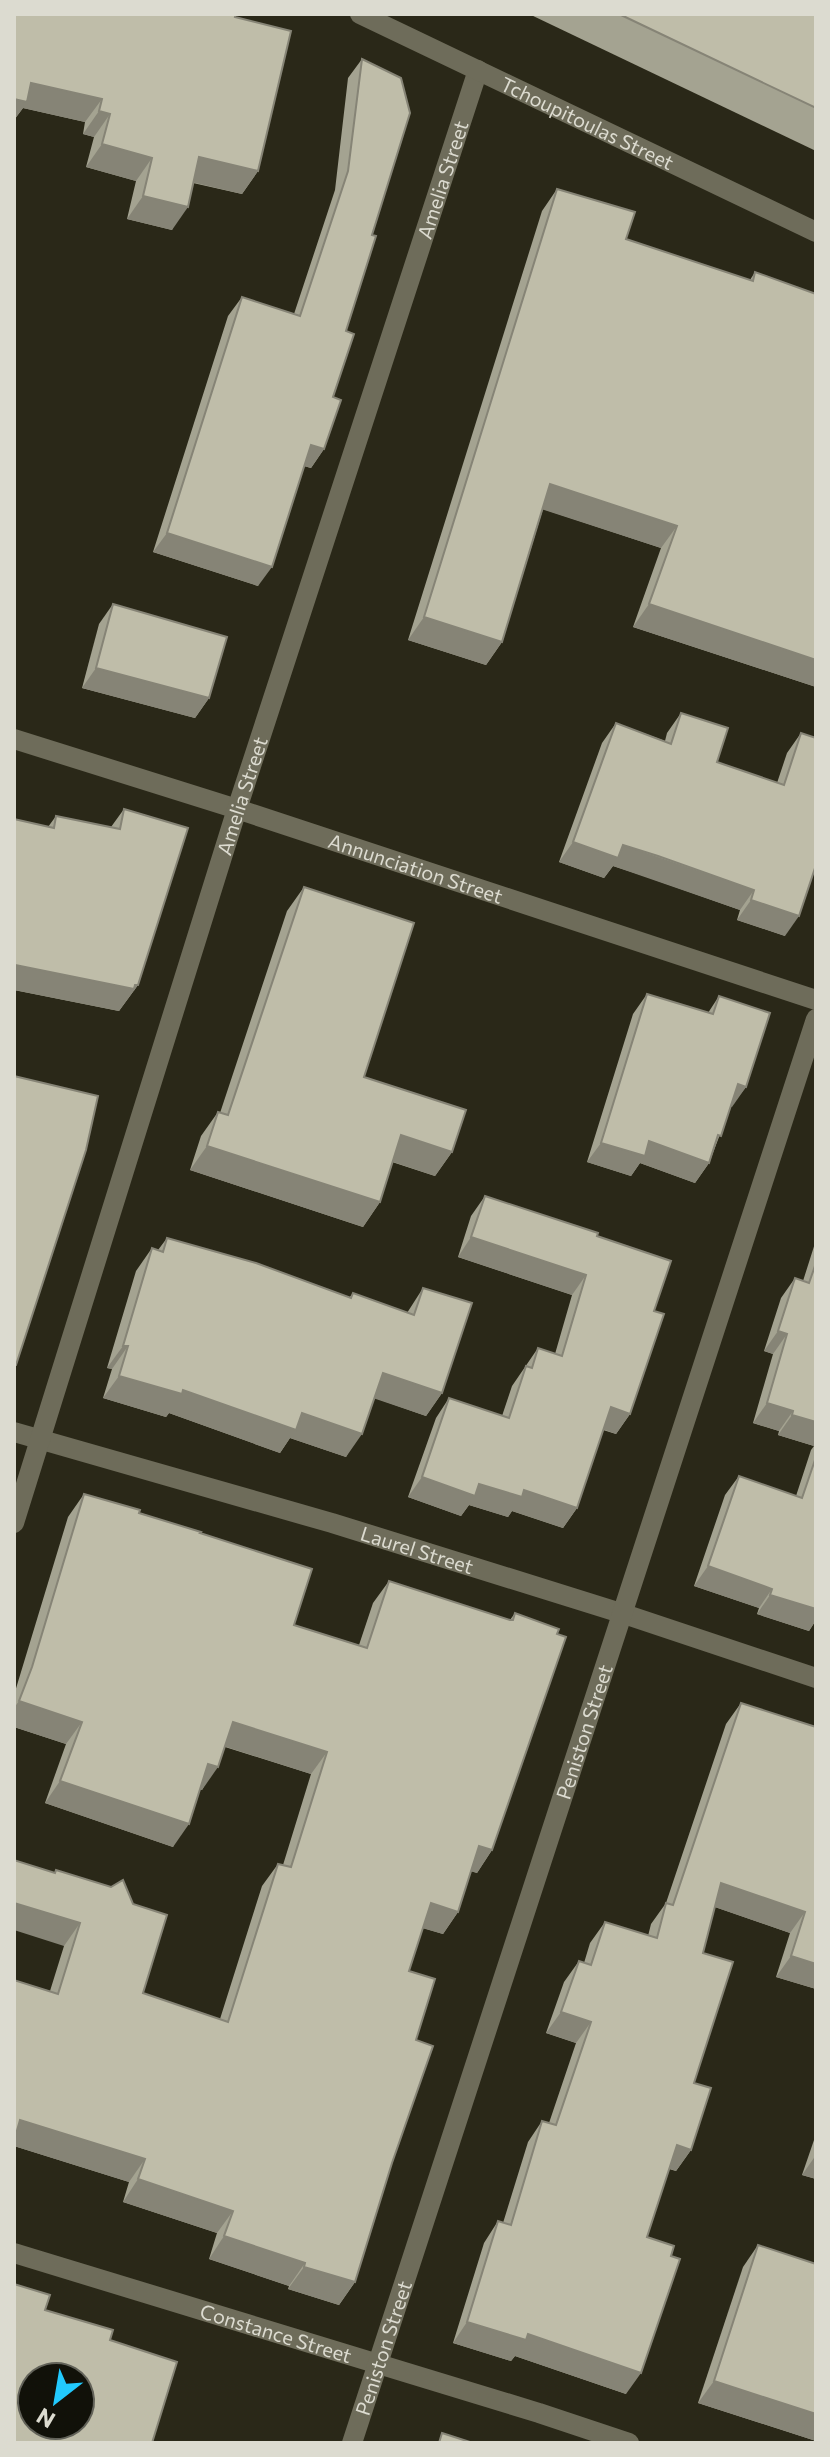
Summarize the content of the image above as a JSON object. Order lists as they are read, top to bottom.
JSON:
{
  "streets": {
    "street": [
      "Tchoupitoulas Street",
      "Amelia Street",
      "Annunciation Street",
      "Laurel Street",
      "Peniston Street",
      "Constance Street"
    ]
  },
  "crossings": [
    ["Tchoupitoulas Street", "Amelia Street"],
    ["Amelia Street", "Annunciation Street"],
    ["Amelia Street", "Laurel Street"],
    ["Laurel Street", "Peniston Street"],
    ["Peniston Street", "Constance Street"]
  ],
  "north": "bottom left"
}
